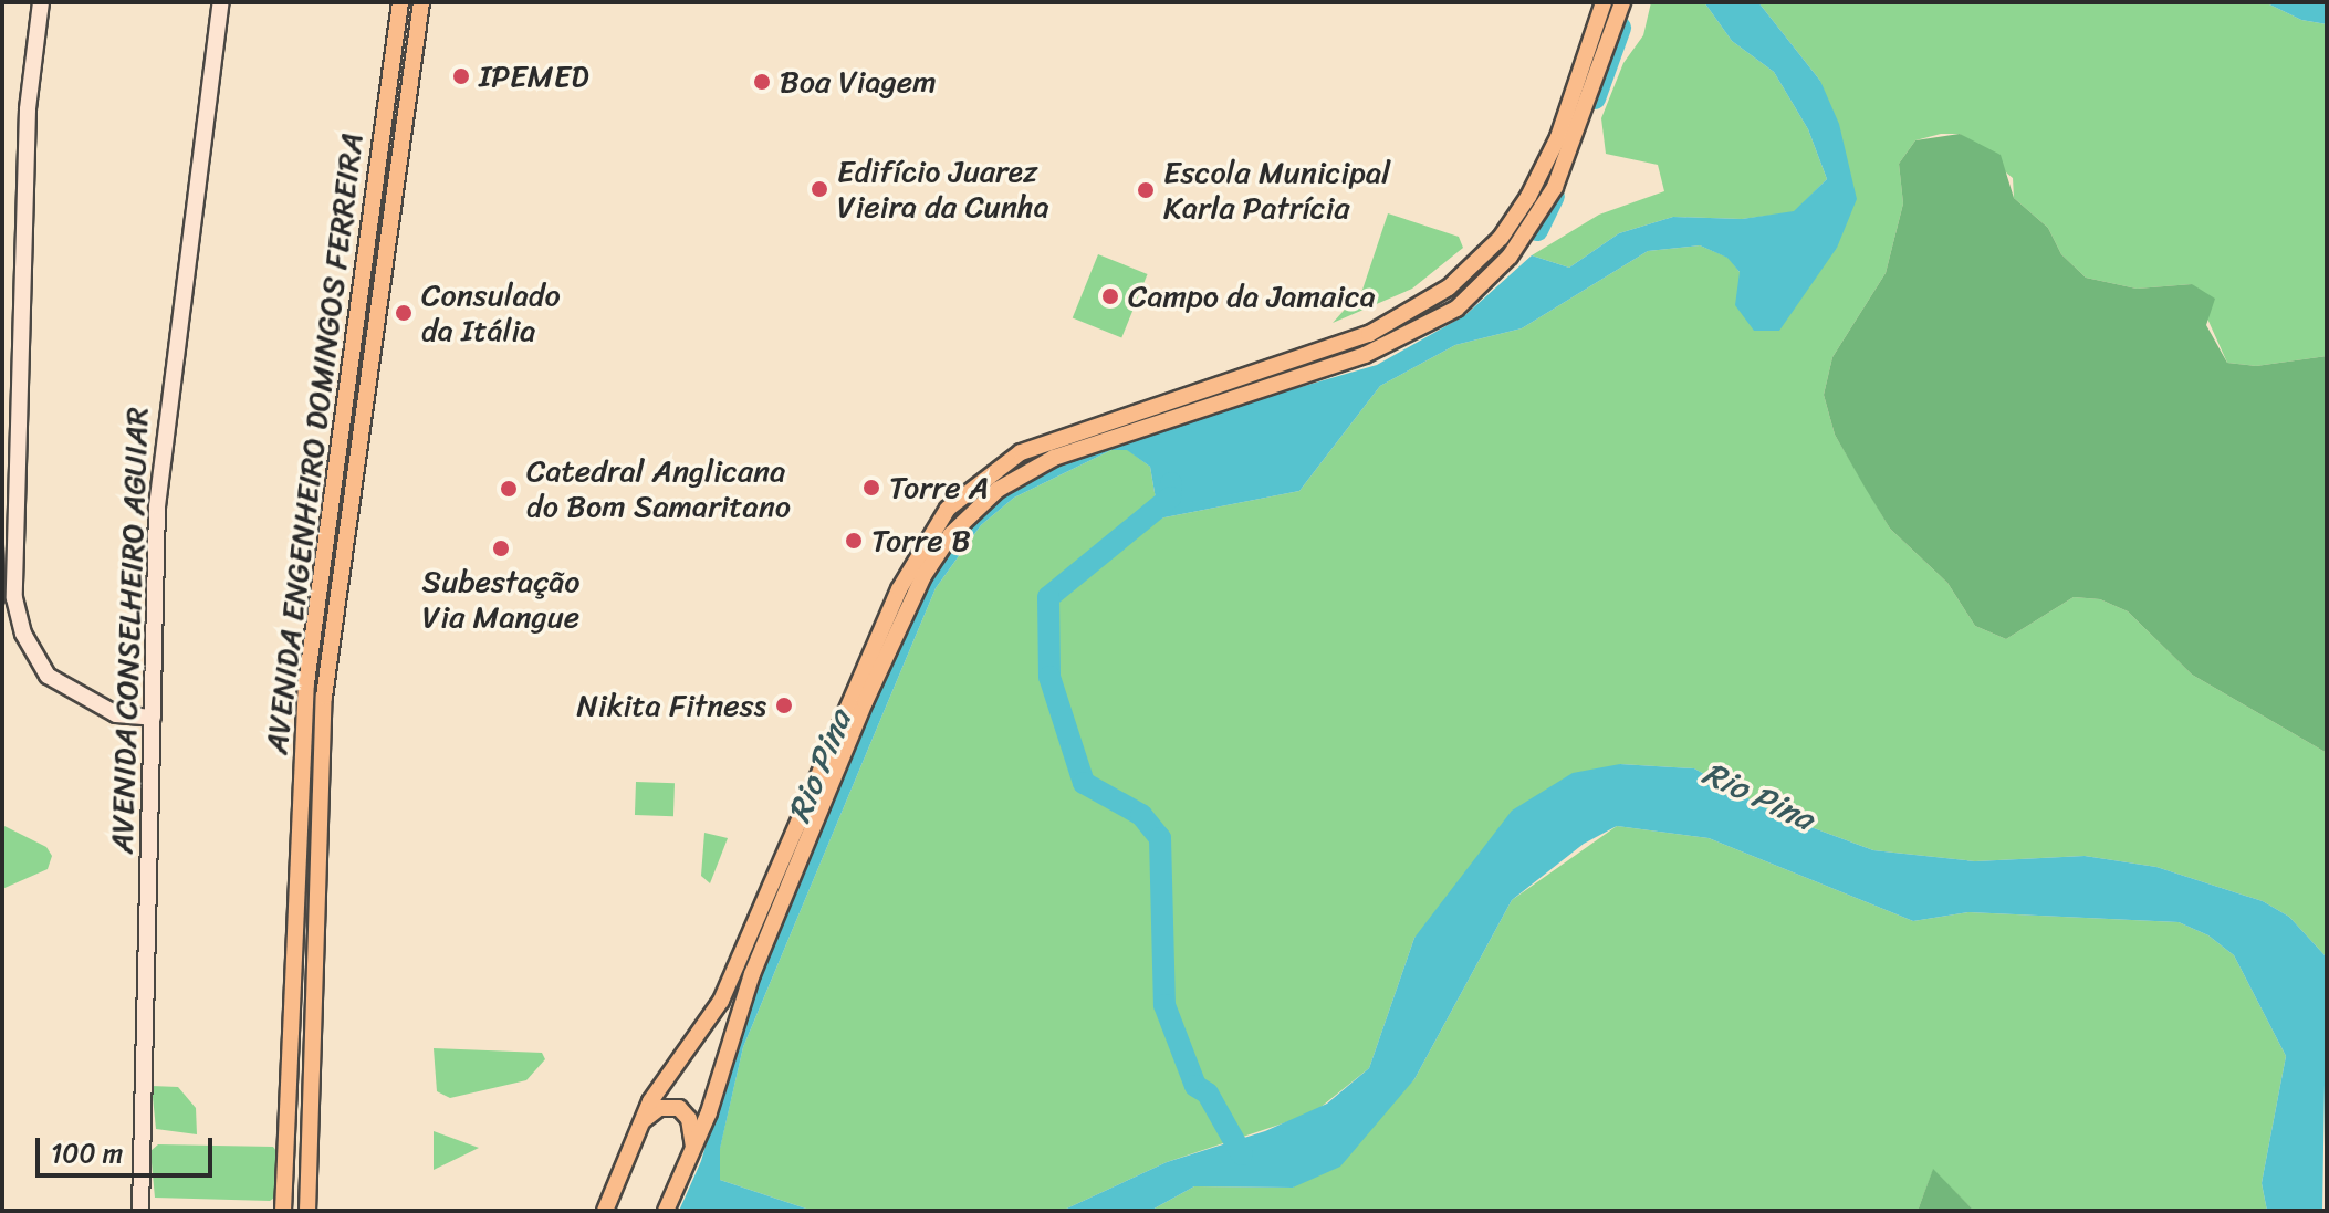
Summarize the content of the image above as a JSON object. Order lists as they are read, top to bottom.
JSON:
{
  "streets": {
    "main road": ["AVENIDA ENGENHEIRO DOMINGOS FERREIRA", "AVENIDA CONSELHEIRO AGUIAR"]
  },
  "water": ["Rio Pina"],
  "places": [
    "IPEMED",
    "Boa Viagem",
    "Edifício Juarez Vieira da Cunha",
    "Escola Municipal Karla Patrícia",
    "Campo da Jamaica",
    "Consulado da Itália",
    "Torre A",
    "Catedral Anglicana do Bom Samaritano",
    "Torre B",
    "Subestação Via Mangue",
    "Nikita Fitness"
  ],
  "scale_bar": "100 m"
}
